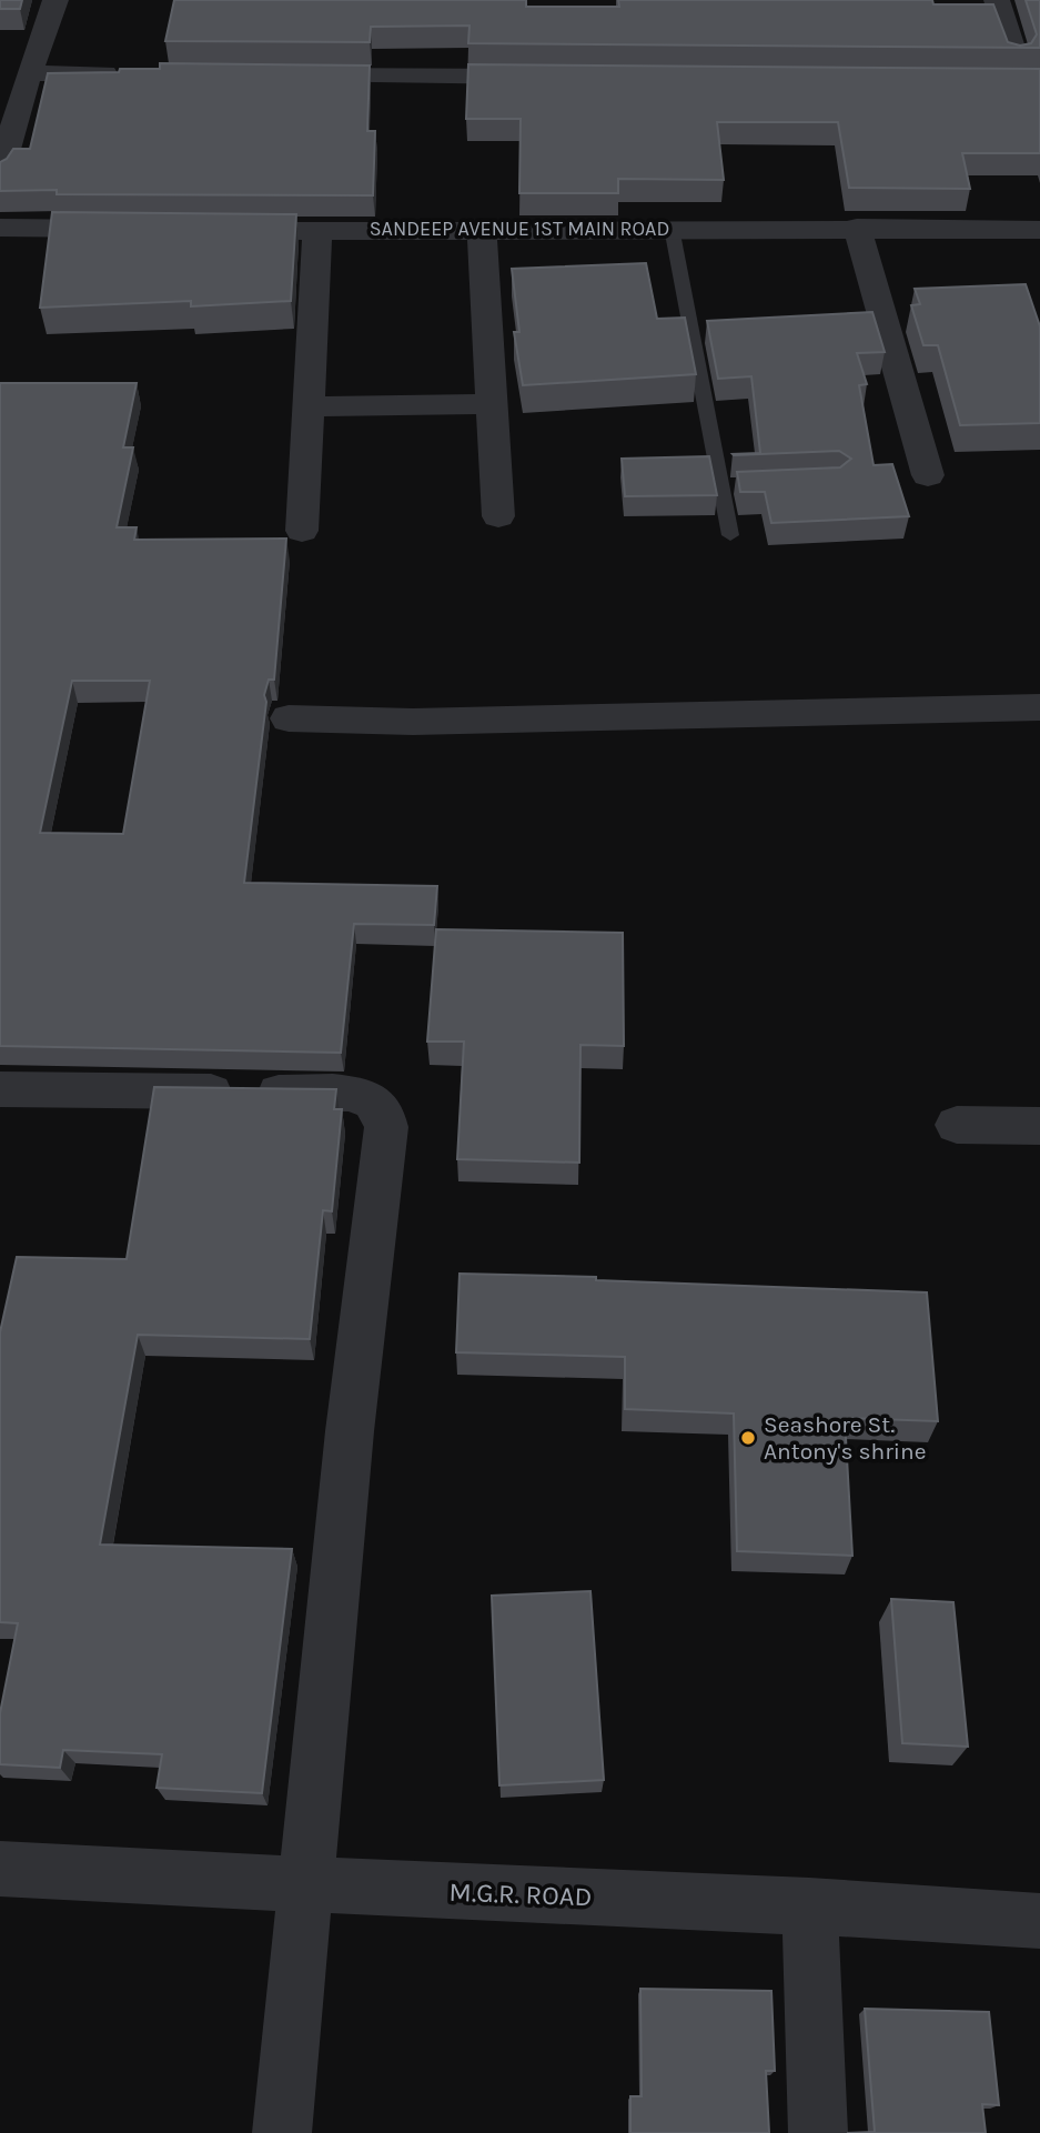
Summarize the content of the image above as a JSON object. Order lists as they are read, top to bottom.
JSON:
{
  "streets": {
    "street": ["SANDEEP AVENUE 1ST MAIN ROAD", "M.G.R. ROAD"]
  },
  "places": ["Seashore St. Antony's shrine"]
}
